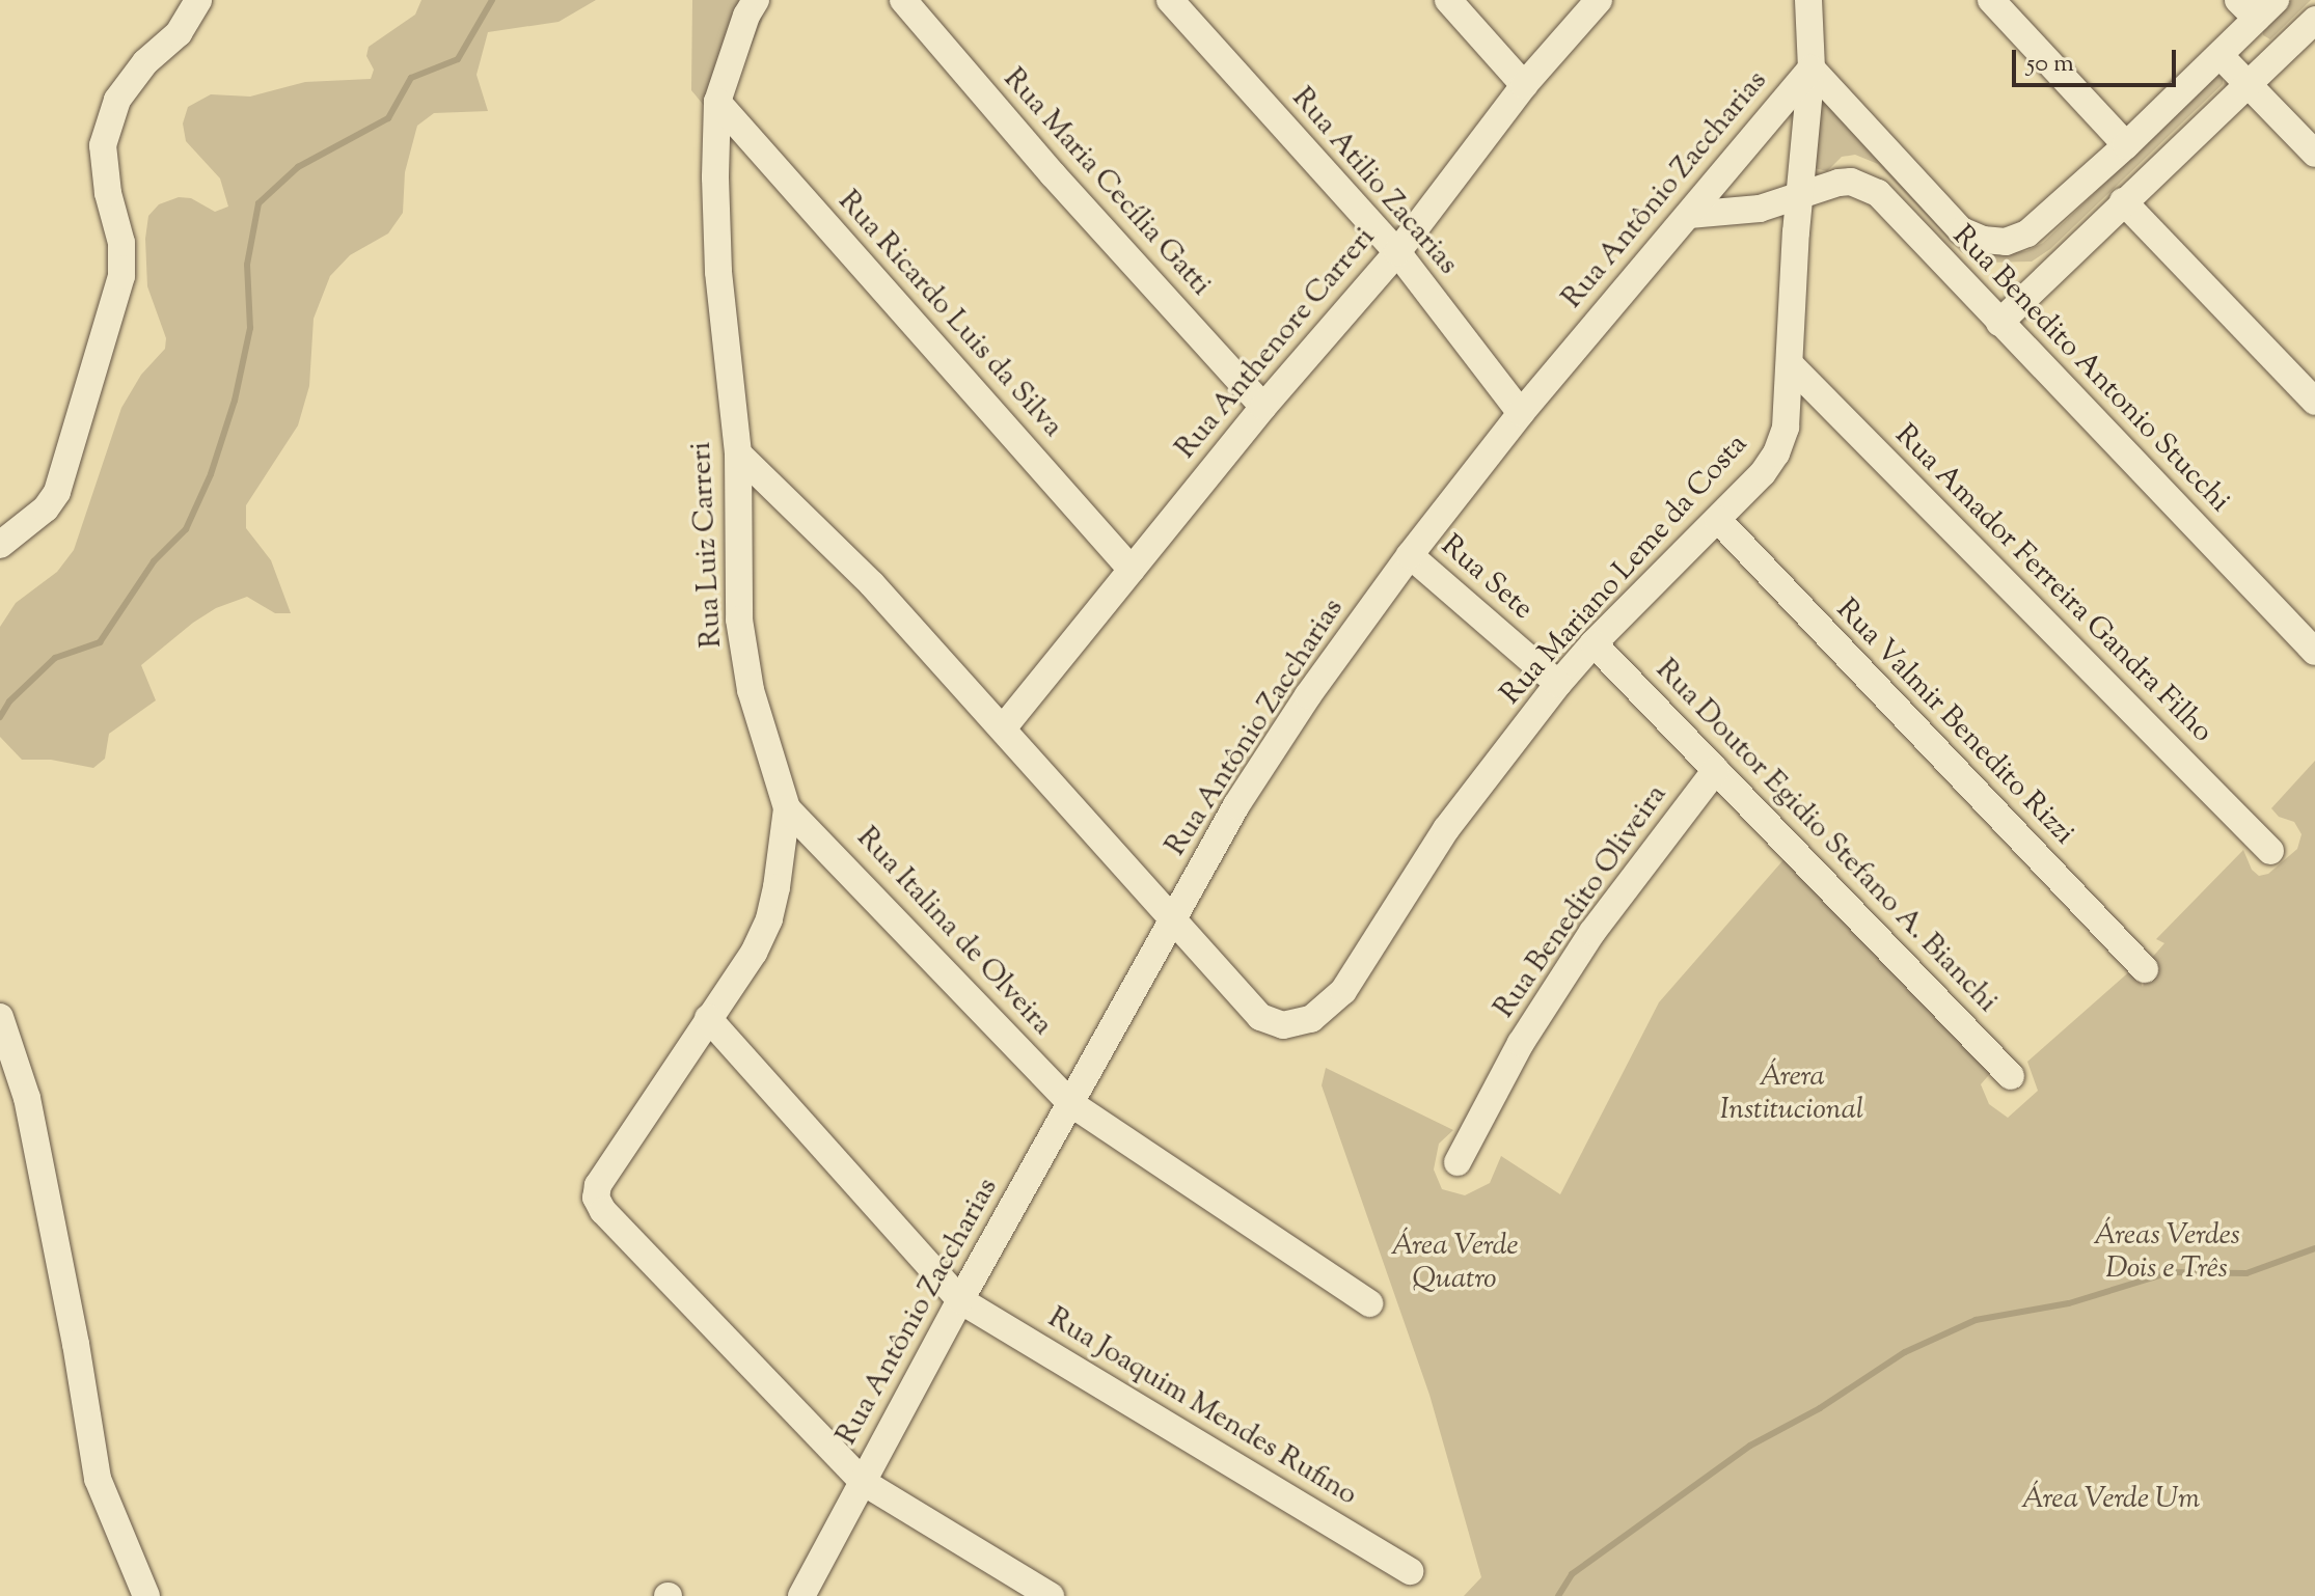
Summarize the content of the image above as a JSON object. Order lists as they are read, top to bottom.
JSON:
{
  "streets": {
    "street": [
      "Rua Atilio Zacarias",
      "Rua Maria Cecília Gatti",
      "Rua Antônio Zaccharias",
      "Rua Ricardo Luis da Silva",
      "Rua Anthenore Carreri",
      "Rua Benedito Antonio Stucchi",
      "Rua Luiz Carreri",
      "Rua Mariano Leme da Costa",
      "Rua Sete",
      "Rua Amador Ferreira Gandra Filho",
      "Rua Valmir Benedito Rizzi",
      "Rua Doutor Egidio Stefano A. Bianchi",
      "Rua Benedito Oliveira",
      "Rua Italina de Olveira",
      "Rua Joaquim Mendes Rufino"
    ]
  },
  "crossings": [
    ["Rua Atilio Zacarias", "Rua Antônio Zaccharias"],
    ["Rua Atilio Zacarias", "Rua Anthenore Carreri"],
    ["Rua Maria Cecília Gatti", "Rua Anthenore Carreri"],
    ["Rua Antônio Zaccharias", "Rua Benedito Antonio Stucchi"],
    ["Rua Antônio Zaccharias", "Rua Luiz Carreri"],
    ["Rua Antônio Zaccharias", "Rua Mariano Leme da Costa"],
    ["Rua Antônio Zaccharias", "Rua Sete"],
    ["Rua Antônio Zaccharias", "Rua Italina de Olveira"],
    ["Rua Antônio Zaccharias", "Rua Joaquim Mendes Rufino"],
    ["Rua Ricardo Luis da Silva", "Rua Anthenore Carreri"],
    ["Rua Ricardo Luis da Silva", "Rua Luiz Carreri"],
    ["Rua Benedito Antonio Stucchi", "Rua Mariano Leme da Costa"],
    ["Rua Luiz Carreri", "Rua Italina de Olveira"],
    ["Rua Luiz Carreri", "Rua Joaquim Mendes Rufino"],
    ["Rua Mariano Leme da Costa", "Rua Sete"],
    ["Rua Mariano Leme da Costa", "Rua Amador Ferreira Gandra Filho"],
    ["Rua Mariano Leme da Costa", "Rua Valmir Benedito Rizzi"],
    ["Rua Mariano Leme da Costa", "Rua Doutor Egidio Stefano A. Bianchi"],
    ["Rua Doutor Egidio Stefano A. Bianchi", "Rua Benedito Oliveira"]
  ],
  "parks": [
    "Árera Institucional",
    "Áreas Verdes Dois e Três",
    "Área Verde Quatro",
    "Área Verde Um"
  ],
  "scale_bar": "50 m"
}
